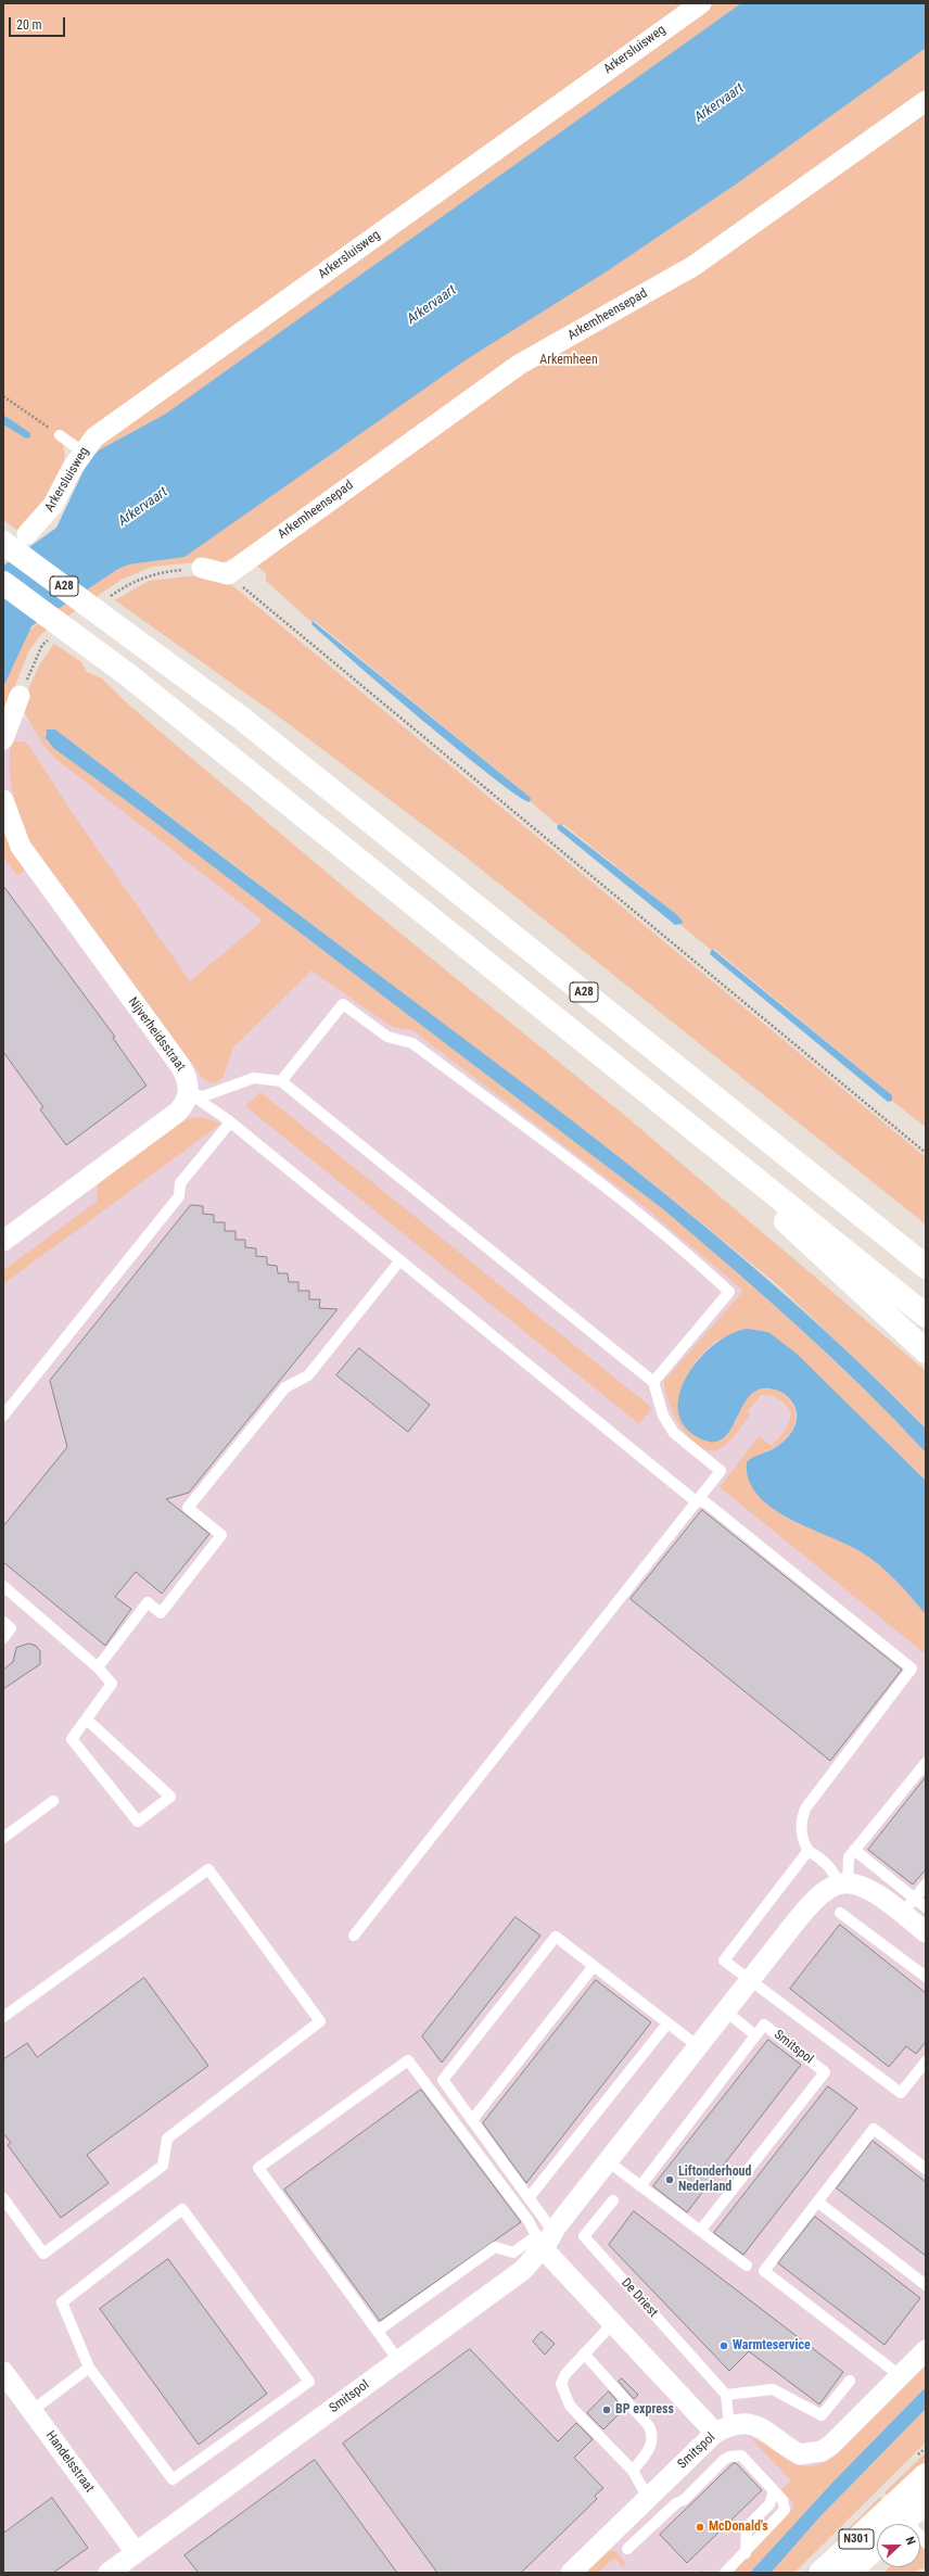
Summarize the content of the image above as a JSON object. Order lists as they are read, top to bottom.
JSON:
{
  "streets": {
    "main road": ["A28", "N301"],
    "street": [
      "Arkersluisweg",
      "Arkemheensepad",
      "Nijverheidsstraat",
      "Smitspol",
      "Handelsstraat"
    ],
    "lane": ["De Driest"]
  },
  "crossings": [
    ["Smitspol", "Handelsstraat"]
  ],
  "water": ["Arkervaart"],
  "parks": ["Arkemheen"],
  "places": [
    "Liftonderhoud Nederland",
    "Warmteservice",
    "BP express",
    "McDonald's"
  ],
  "scale_bar": "20 m",
  "north": "right"
}
